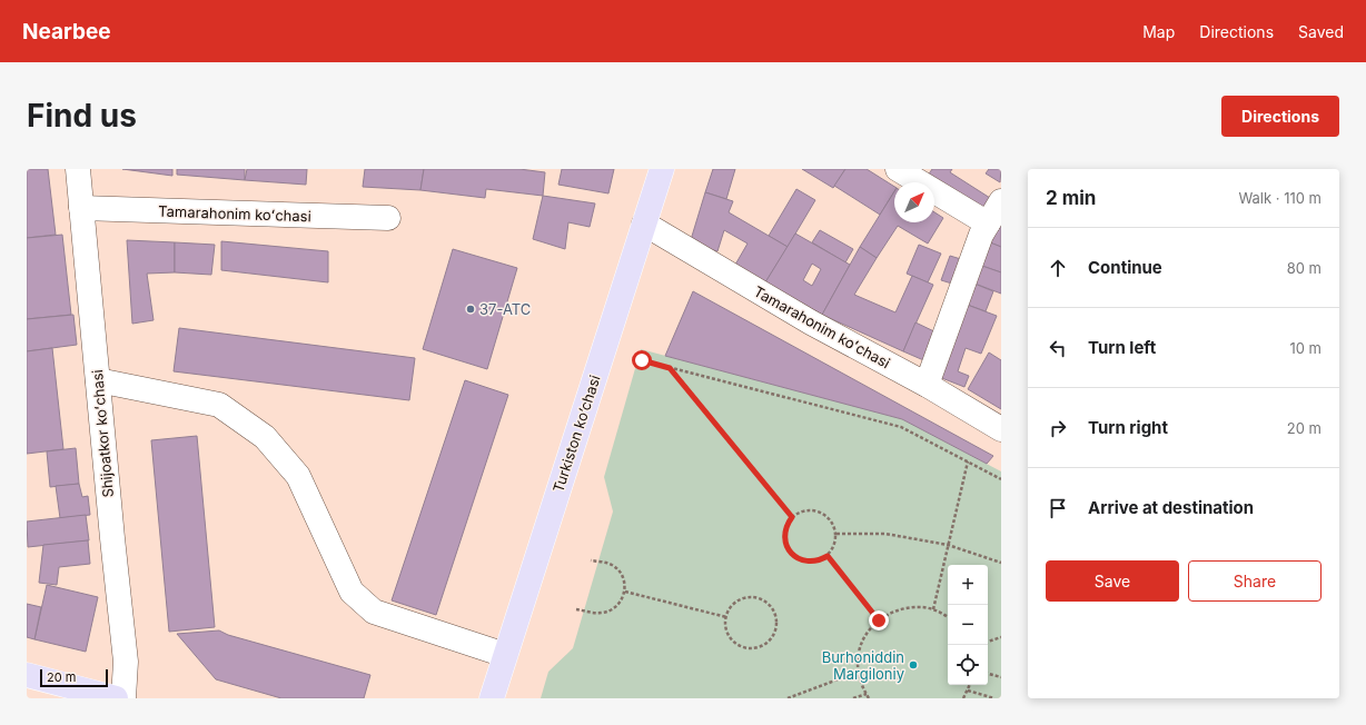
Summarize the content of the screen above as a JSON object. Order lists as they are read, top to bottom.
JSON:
{
  "streets": {
    "main road": ["Turkiston ko’chasi"],
    "street": ["Tamarahonim koʻchasi", "Shijoatkor koʻchasi"]
  },
  "crossings": [
    ["Tamarahonim koʻchasi", "Shijoatkor koʻchasi"],
    ["Tamarahonim koʻchasi", "Turkiston ko’chasi"]
  ],
  "places": ["37-АТС", "Burhoniddin Margiloniy"],
  "scale_bar": "20 m",
  "north": "top right",
  "page": {
    "header": "Nearbee",
    "nav": ["Map", "Directions", "Saved"],
    "buttons": [
      "Directions",
      ["Save", "Share"]
    ],
    "title": "Find us",
    "heading": ["2 min", "Walk · 110 m"],
    "list": [
      ["Continue", "80 m"],
      ["Turn left", "10 m"],
      ["Turn right", "20 m"],
      "Arrive at destination"
    ],
    "map_buttons": ["+", "−"],
    "scale": "20 m"
  }
}
